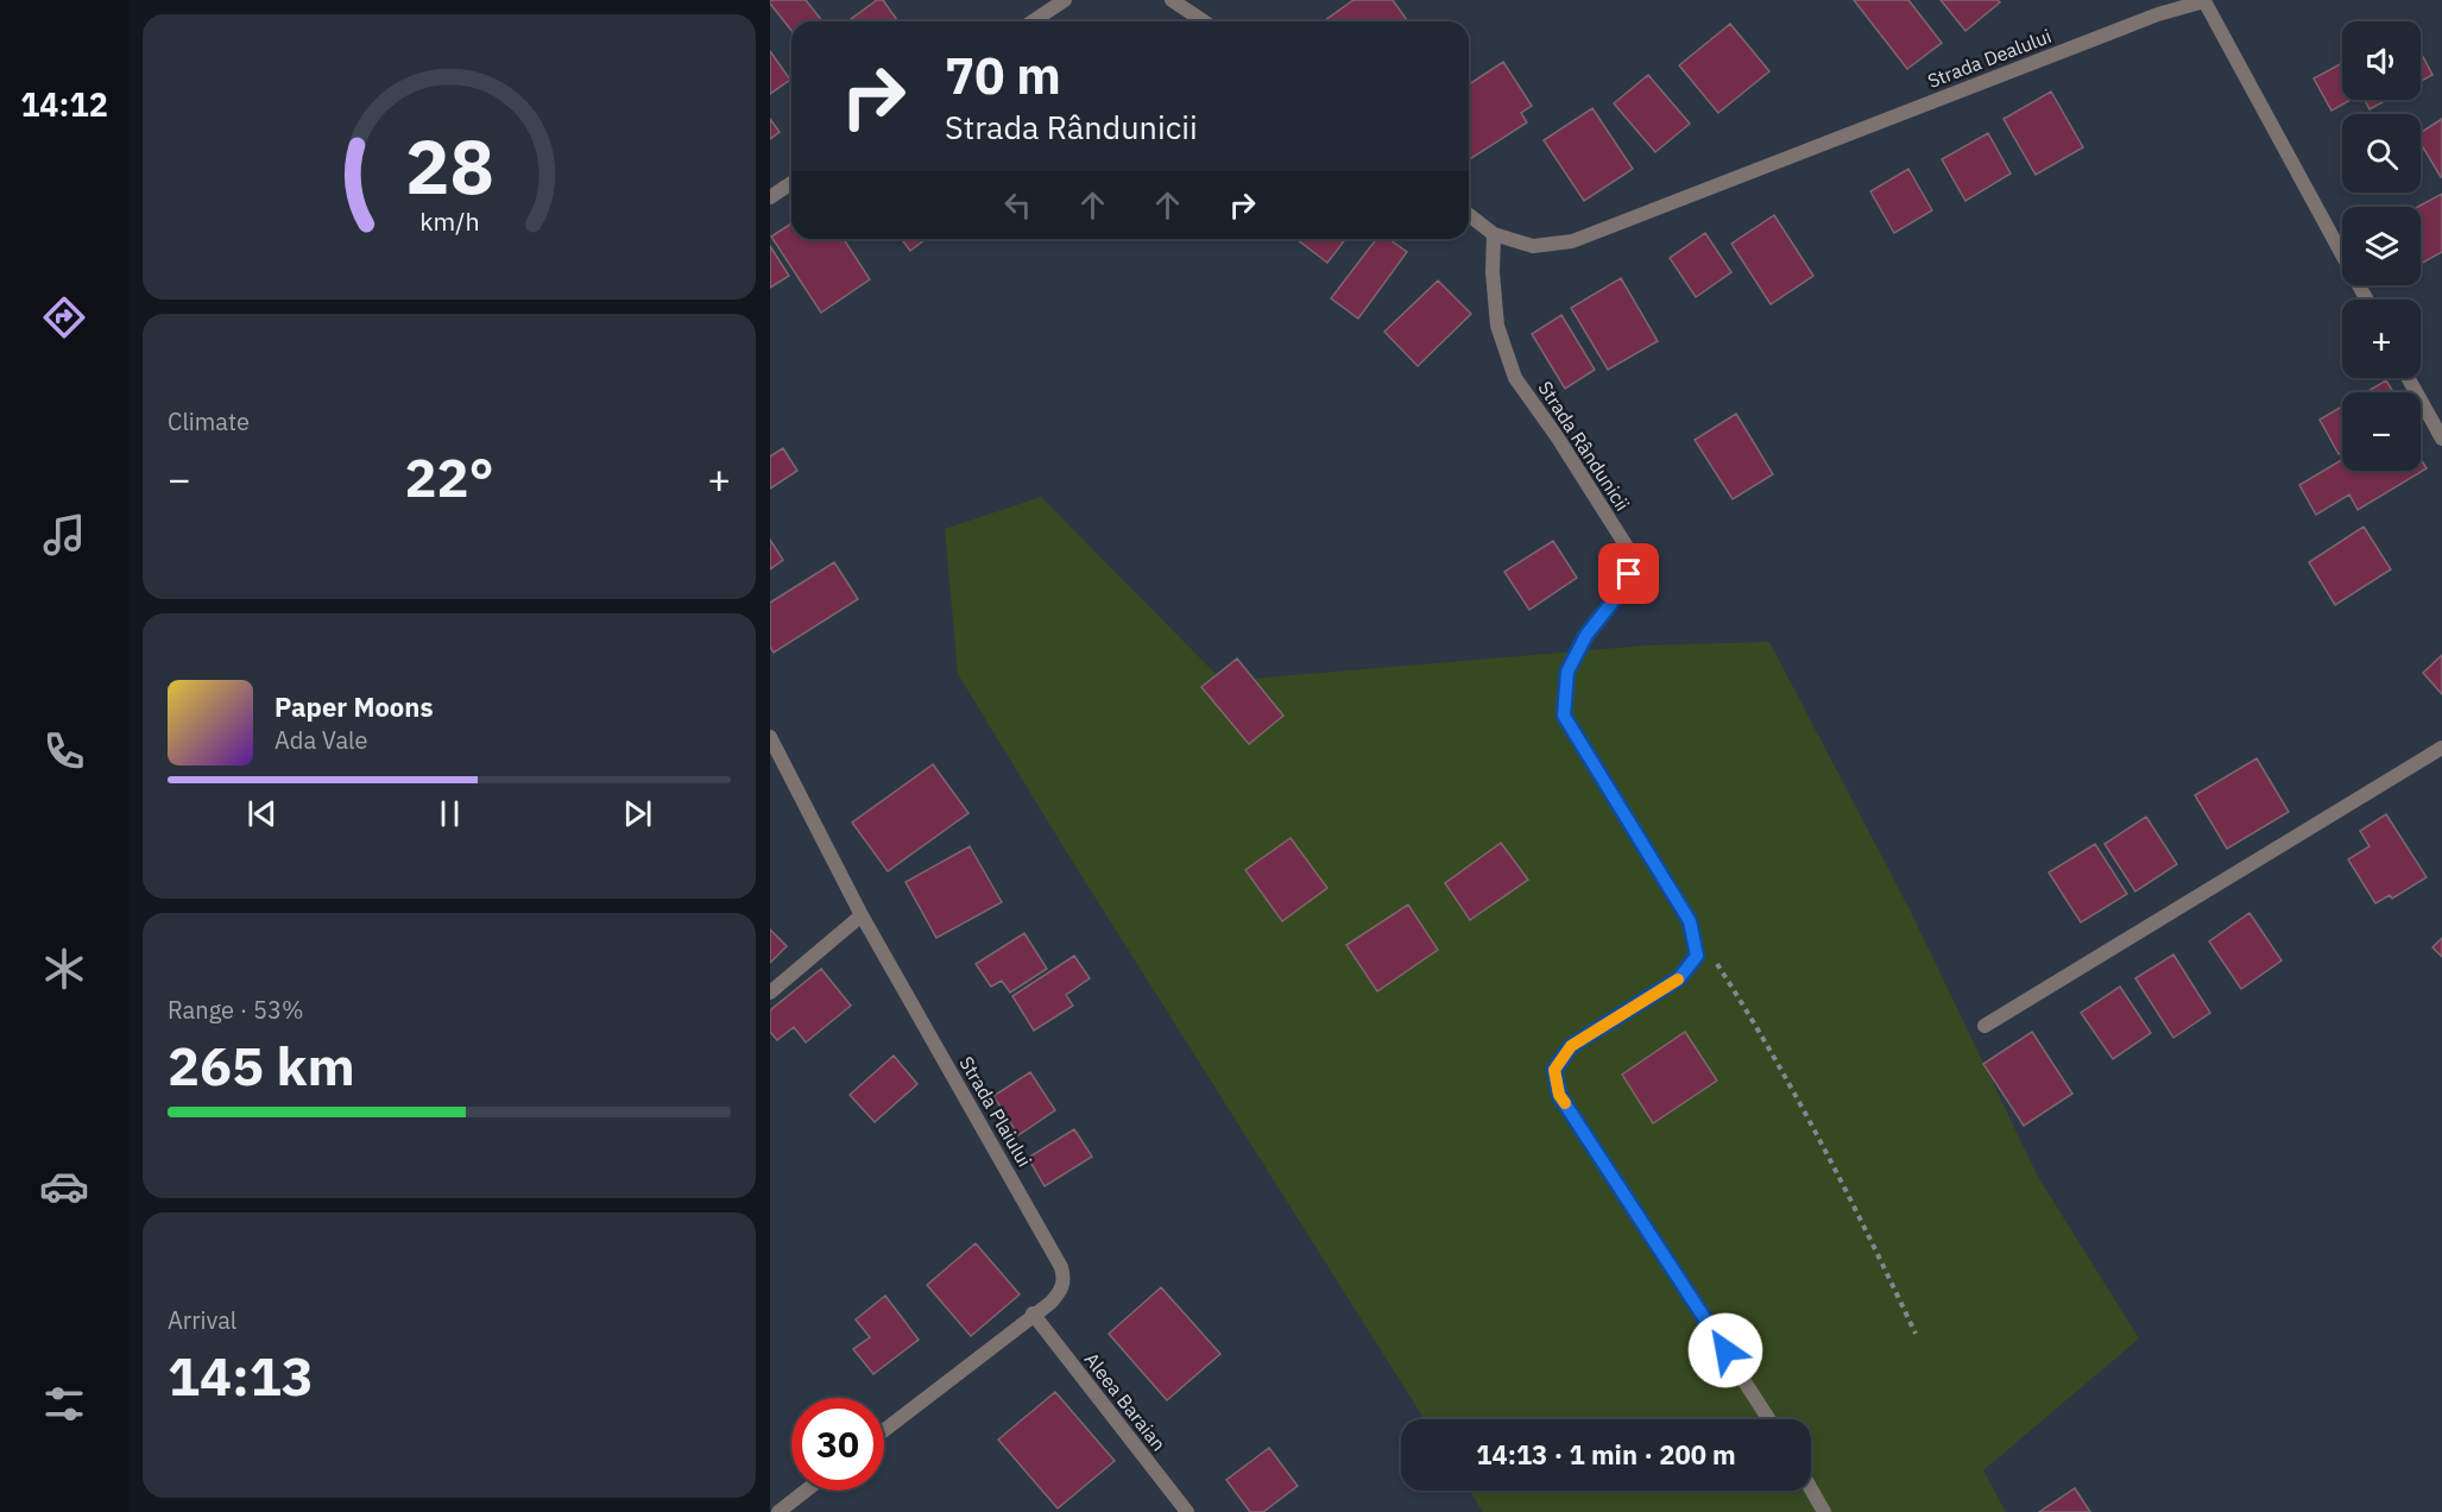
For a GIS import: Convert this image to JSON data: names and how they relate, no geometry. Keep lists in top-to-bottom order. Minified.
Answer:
{"streets":{"street":["Strada Dealului","Strada Rândunicii","Strada Plaiului","Aleea Baraian"]},"crossings":[["Strada Dealului","Strada Rândunicii"],["Strada Plaiului","Aleea Baraian"]],"page":{"tabs":"14:12","map_buttons":["+","−"],"turn":["70 m","Strada Rândunicii"],"tile":["Climate",["Range · 53%","265 km"],["Arrival","14:13"]],"heat":["−","22°","+"],"song":["Paper Moons","Ada Vale"],"limit":"30","trip":"14:13 · 1 min · 200 m","gauge":["28","km/h"]}}
